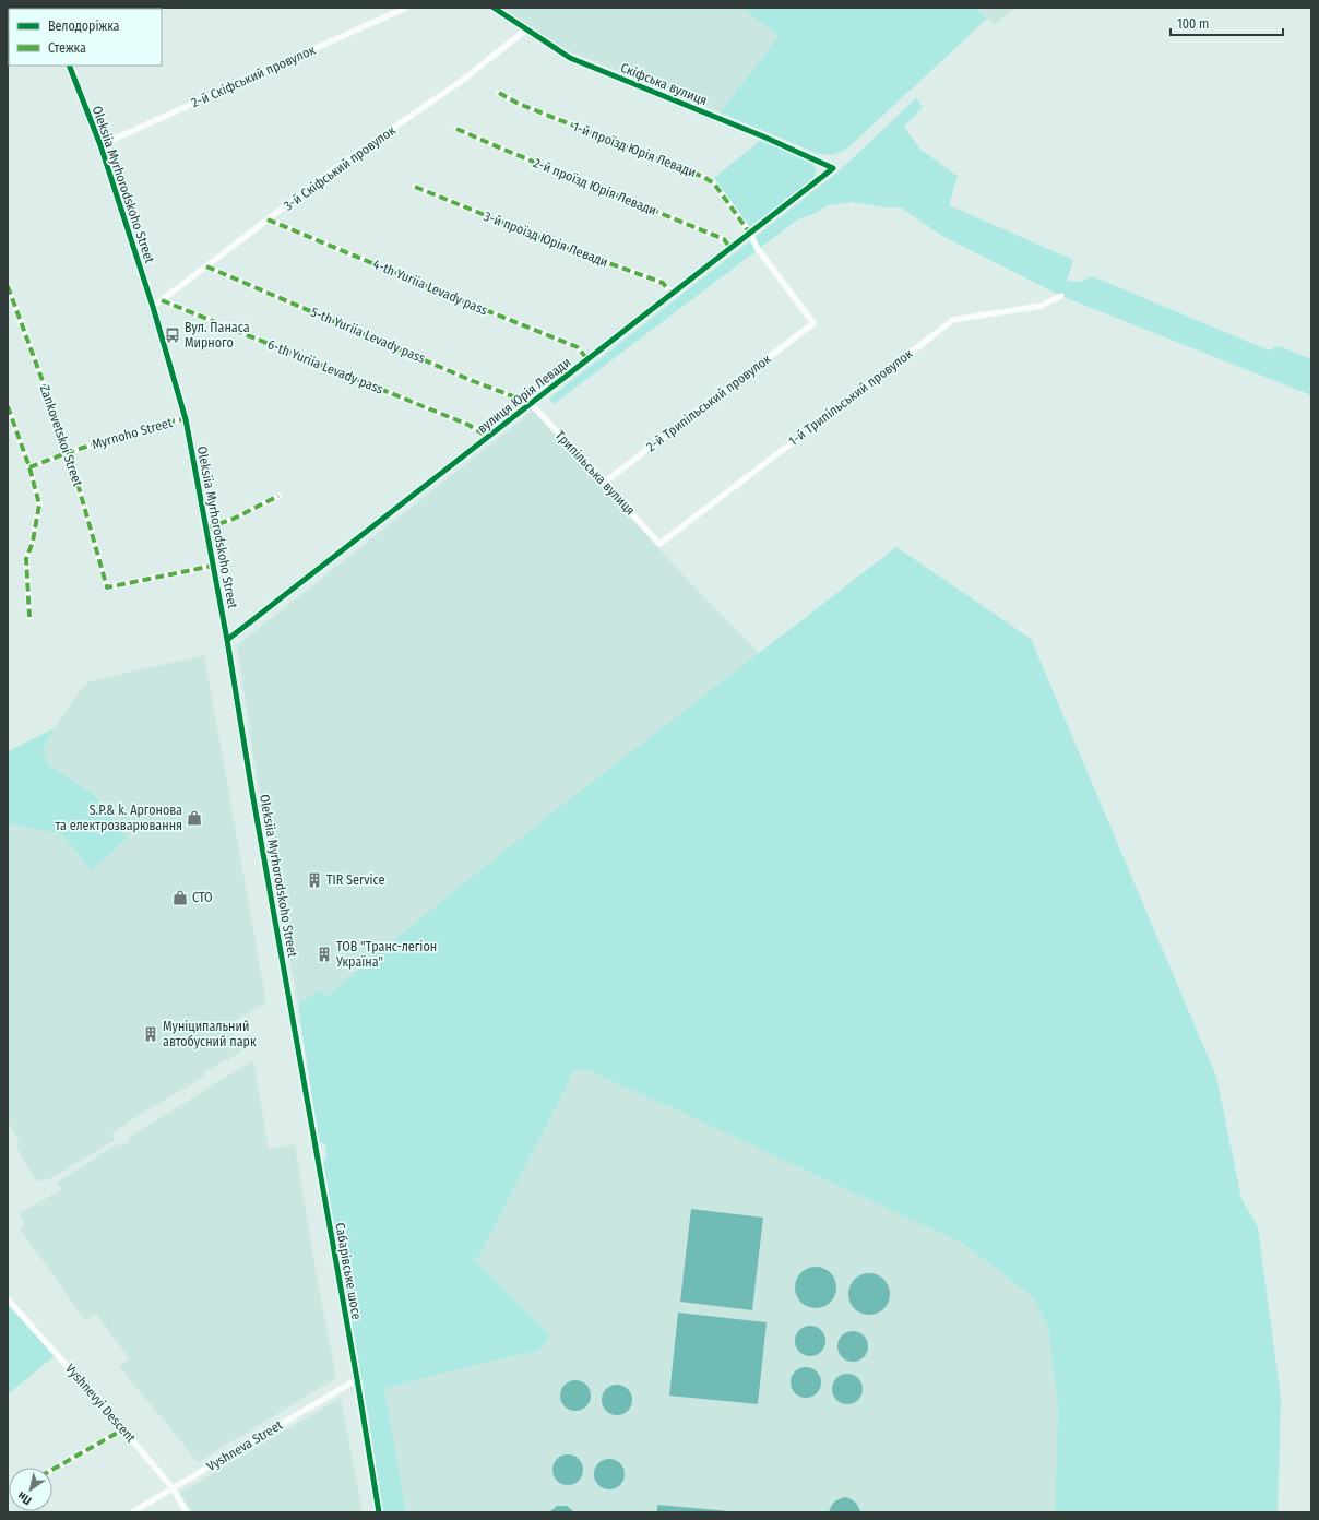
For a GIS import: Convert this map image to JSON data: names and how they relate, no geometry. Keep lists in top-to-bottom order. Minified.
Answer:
{"streets":{"street":["2-й Скіфський провулок","Скіфська вулиця","1-й проїзд Юрія Левади","3-й Скіфський провулок","Oleksiia Myrhorodskoho Street","2-й проїзд Юрія Левади","3-й проїзд Юрія Левади","4-th Yuriia Levady pass","5-th Yuriia Levady pass","6-th Yuriia Levady pass","вулиця Юрія Левади","1-й Трипільський провулок","2-й Трипільський провулок","Myrnoho Street","Zankovetskoi Street","Трипільська вулиця","Сабарівське шосе","Vyshnevyi Descent","Vyshneva Street"]},"crossings":[["2-й Скіфський провулок","Oleksiia Myrhorodskoho Street"],["Скіфська вулиця","3-й Скіфський провулок"],["Скіфська вулиця","вулиця Юрія Левади"],["1-й проїзд Юрія Левади","вулиця Юрія Левади"],["1-й проїзд Юрія Левади","2-й Трипільський провулок"],["3-й Скіфський провулок","Oleksiia Myrhorodskoho Street"],["3-й Скіфський провулок","4-th Yuriia Levady pass"],["3-й Скіфський провулок","5-th Yuriia Levady pass"],["3-й Скіфський провулок","6-th Yuriia Levady pass"],["Oleksiia Myrhorodskoho Street","вулиця Юрія Левади"],["Oleksiia Myrhorodskoho Street","Myrnoho Street"],["Oleksiia Myrhorodskoho Street","Zankovetskoi Street"],["Oleksiia Myrhorodskoho Street","Сабарівське шосе"],["2-й проїзд Юрія Левади","вулиця Юрія Левади"],["3-й проїзд Юрія Левади","вулиця Юрія Левади"],["4-th Yuriia Levady pass","вулиця Юрія Левади"],["5-th Yuriia Levady pass","вулиця Юрія Левади"],["5-th Yuriia Levady pass","Трипільська вулиця"],["6-th Yuriia Levady pass","вулиця Юрія Левади"],["вулиця Юрія Левади","Трипільська вулиця"],["1-й Трипільський провулок","Трипільська вулиця"],["2-й Трипільський провулок","Трипільська вулиця"],["Myrnoho Street","Zankovetskoi Street"],["Сабарівське шосе","Vyshneva Street"],["Vyshnevyi Descent","Vyshneva Street"]],"places":{"bus stop":["Вул. Панаса Мирного"],"shop":["S.P.& k. Аргонова та електрозварювання","СТО"],"building":["TIR Service","ТОВ \"Транс-легіон Україна\"","Муніципальний автобусний парк"]},"legend":["Велодоріжка","Стежка"],"scale_bar":"100 m","north":"bottom left"}
